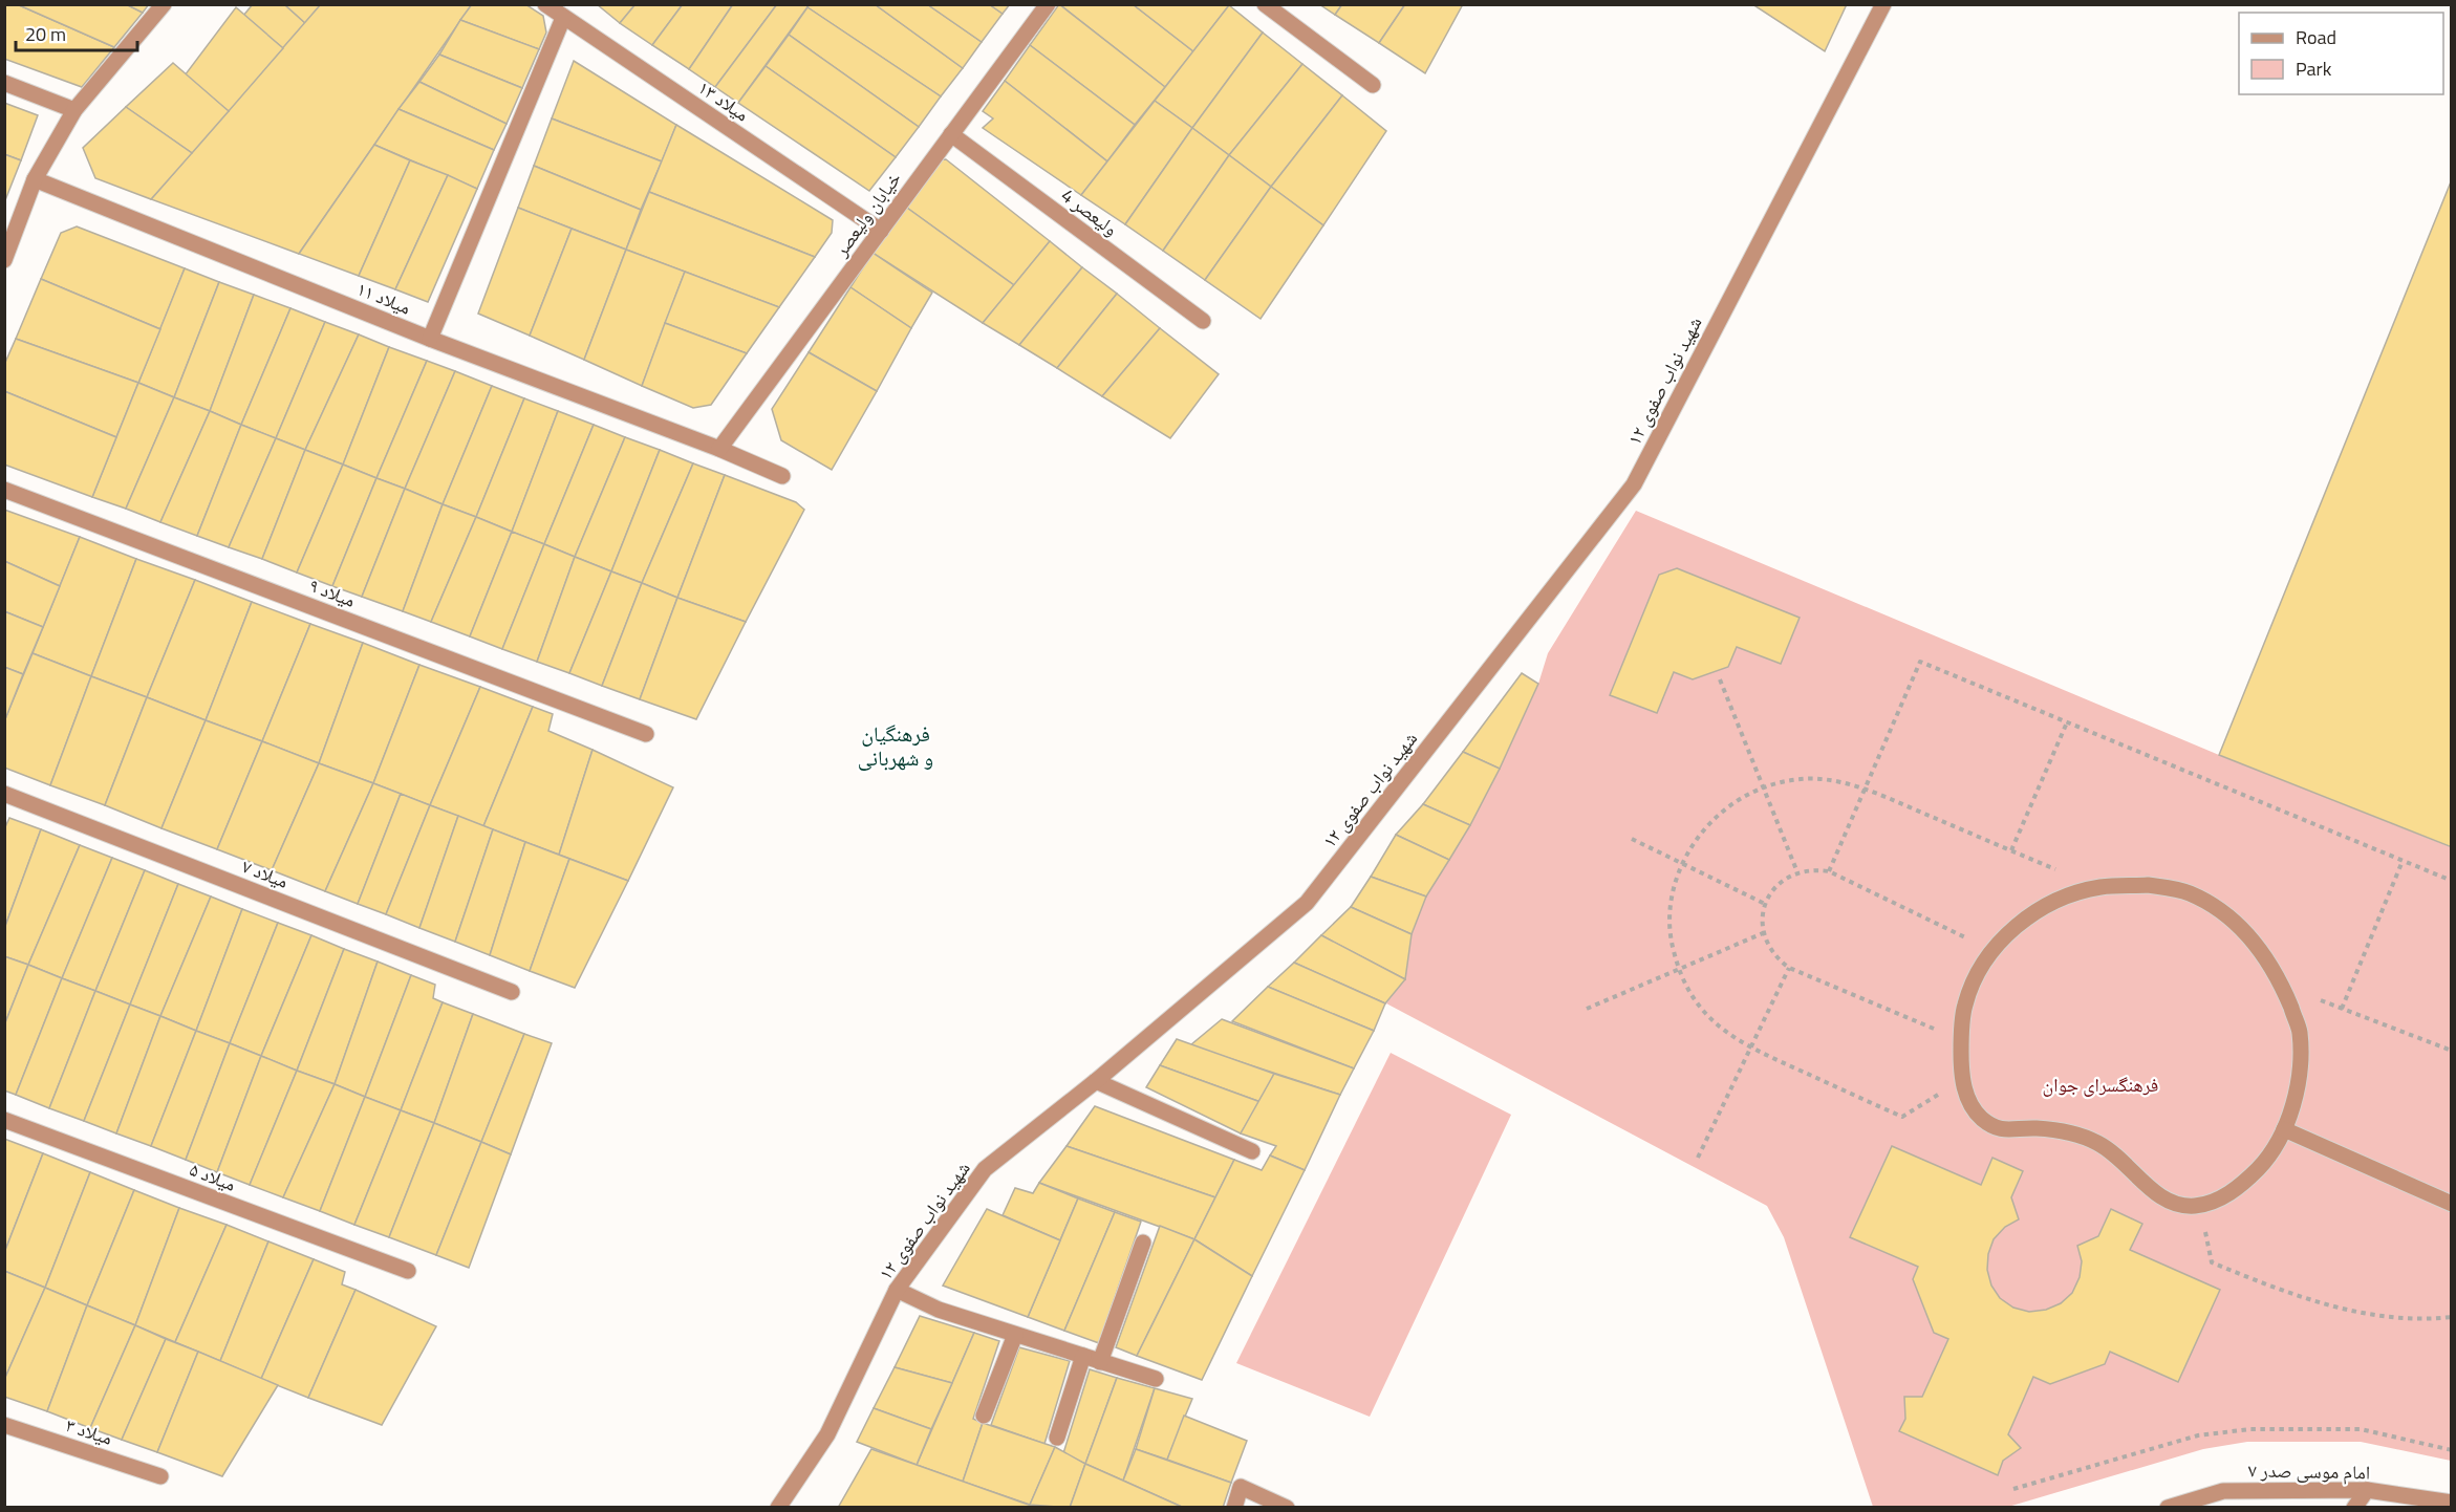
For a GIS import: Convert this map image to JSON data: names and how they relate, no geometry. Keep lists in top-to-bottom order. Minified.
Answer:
{"streets":{"street":["میلاد ۱۳","ولیعصر 4","خیابان ولیعصر","میلاد ۱۱","شهید نواب صفوی ۱۲","میلاد ۹","میلاد ۷","میلاد ۵","میلاد ۳","امام موسی صدر ۷"]},"crossings":[["میلاد ۱۳","خیابان ولیعصر"],["ولیعصر 4","خیابان ولیعصر"],["خیابان ولیعصر","میلاد ۱۱"]],"districts":["فرهنگیان و شهربانی"],"parks":["فرهنگسرای جوان"],"legend":["Road","Park"],"scale_bar":"20 m"}
